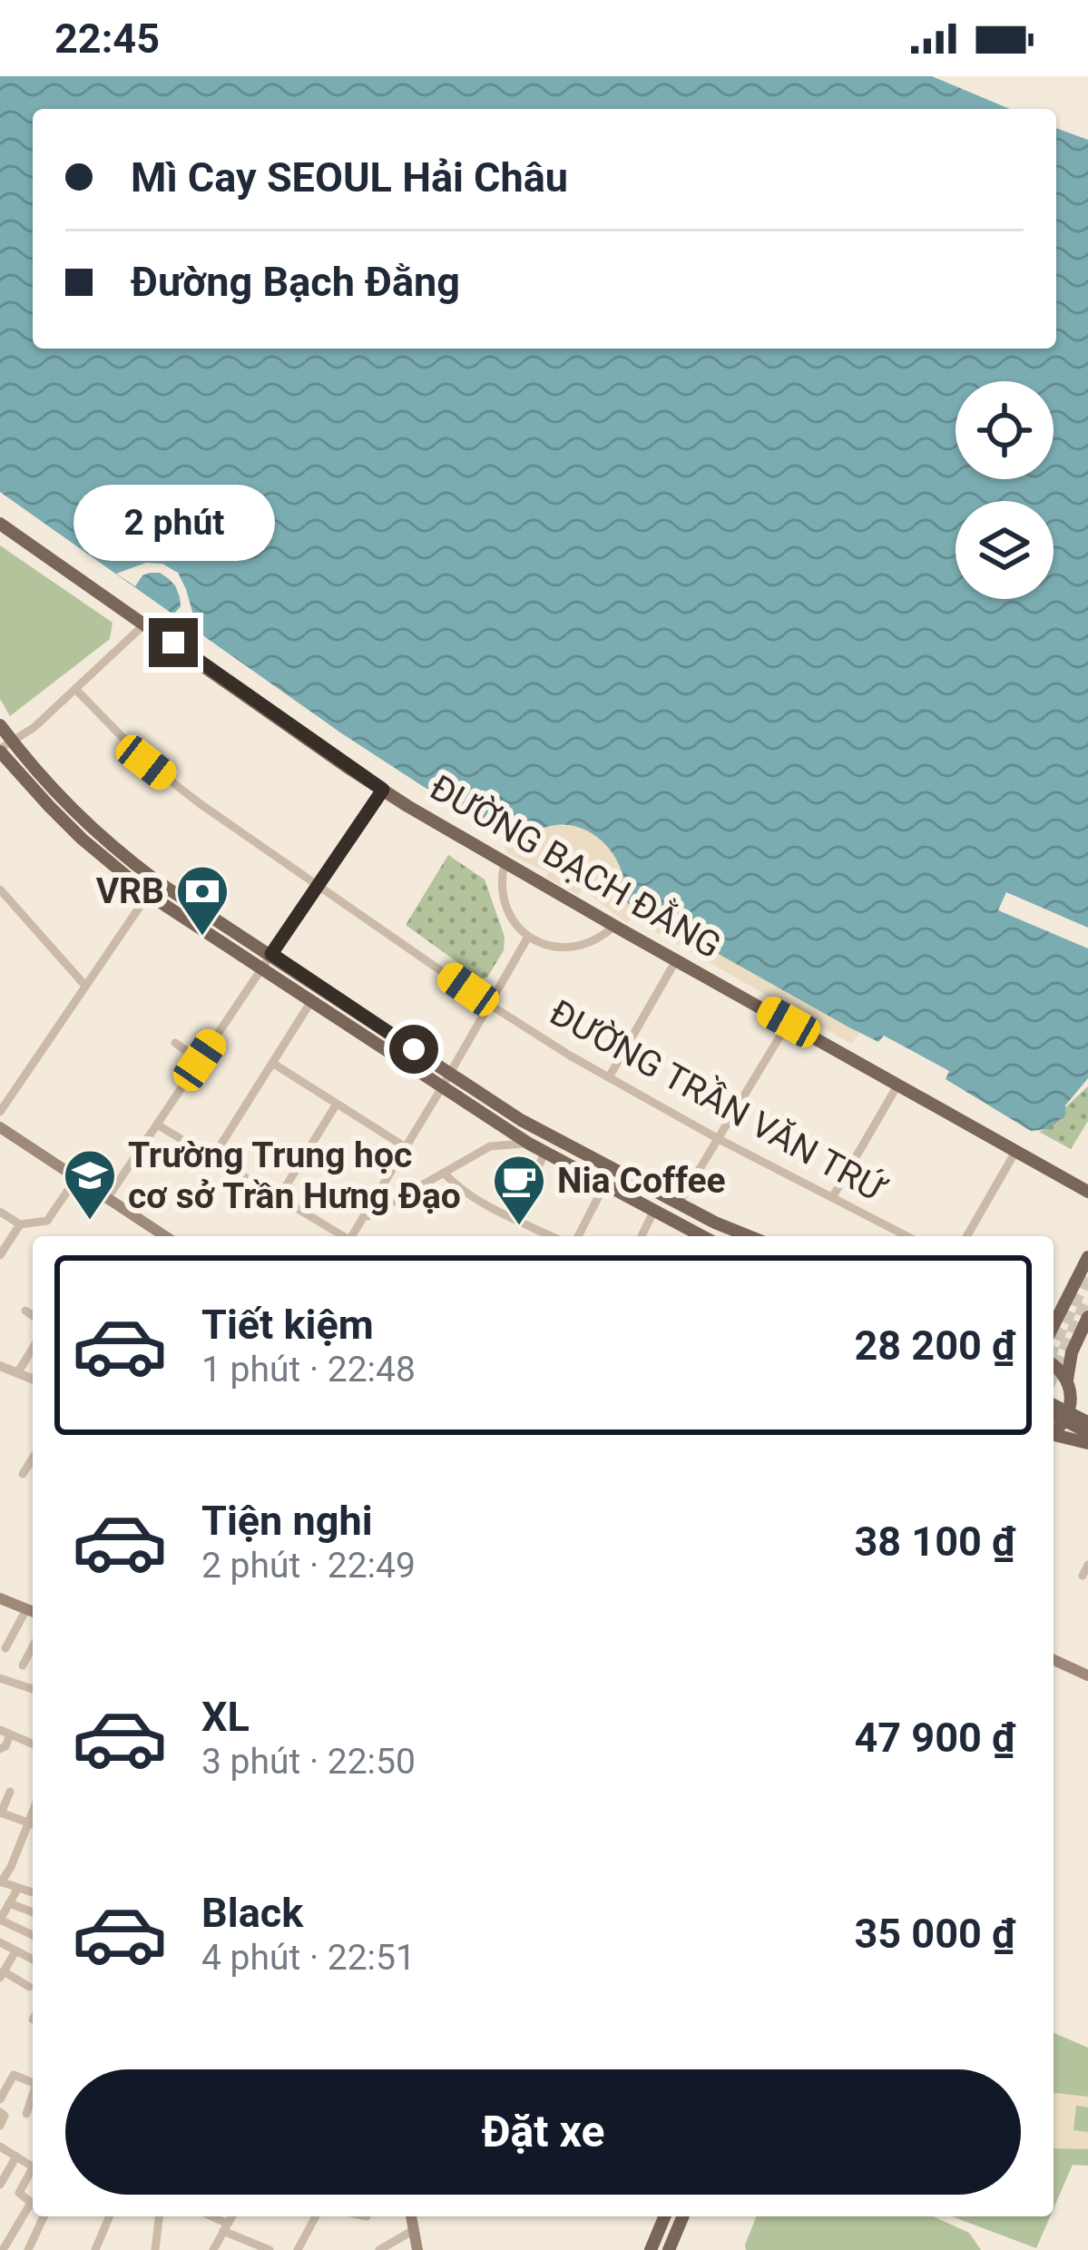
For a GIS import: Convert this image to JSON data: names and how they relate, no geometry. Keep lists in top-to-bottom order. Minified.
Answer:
{"streets":{"main road":["ĐƯỜNG BẠCH ĐẰNG"],"street":["ĐƯỜNG TRẦN VĂN TRỨ"]},"places":{"bank":["VRB"],"school or university":["Trường Trung học cơ sở Trần Hưng Đạo"],"cafe":["Nia Coffee"]},"page":{"status":"22:45","banner":["Mì Cay SEOUL Hải Châu","Đường Bạch Đằng"],"bubble":"2 phút","list":[{"name":"Tiết kiệm","note":"1 phút · 22:48","value":"28 200 ₫"},{"name":"Tiện nghi","note":"2 phút · 22:49","value":"38 100 ₫"},{"name":"XL","note":"3 phút · 22:50","value":"47 900 ₫"},{"name":"Black","note":"4 phút · 22:51","value":"35 000 ₫"}],"buttons":"Đặt xe"}}
